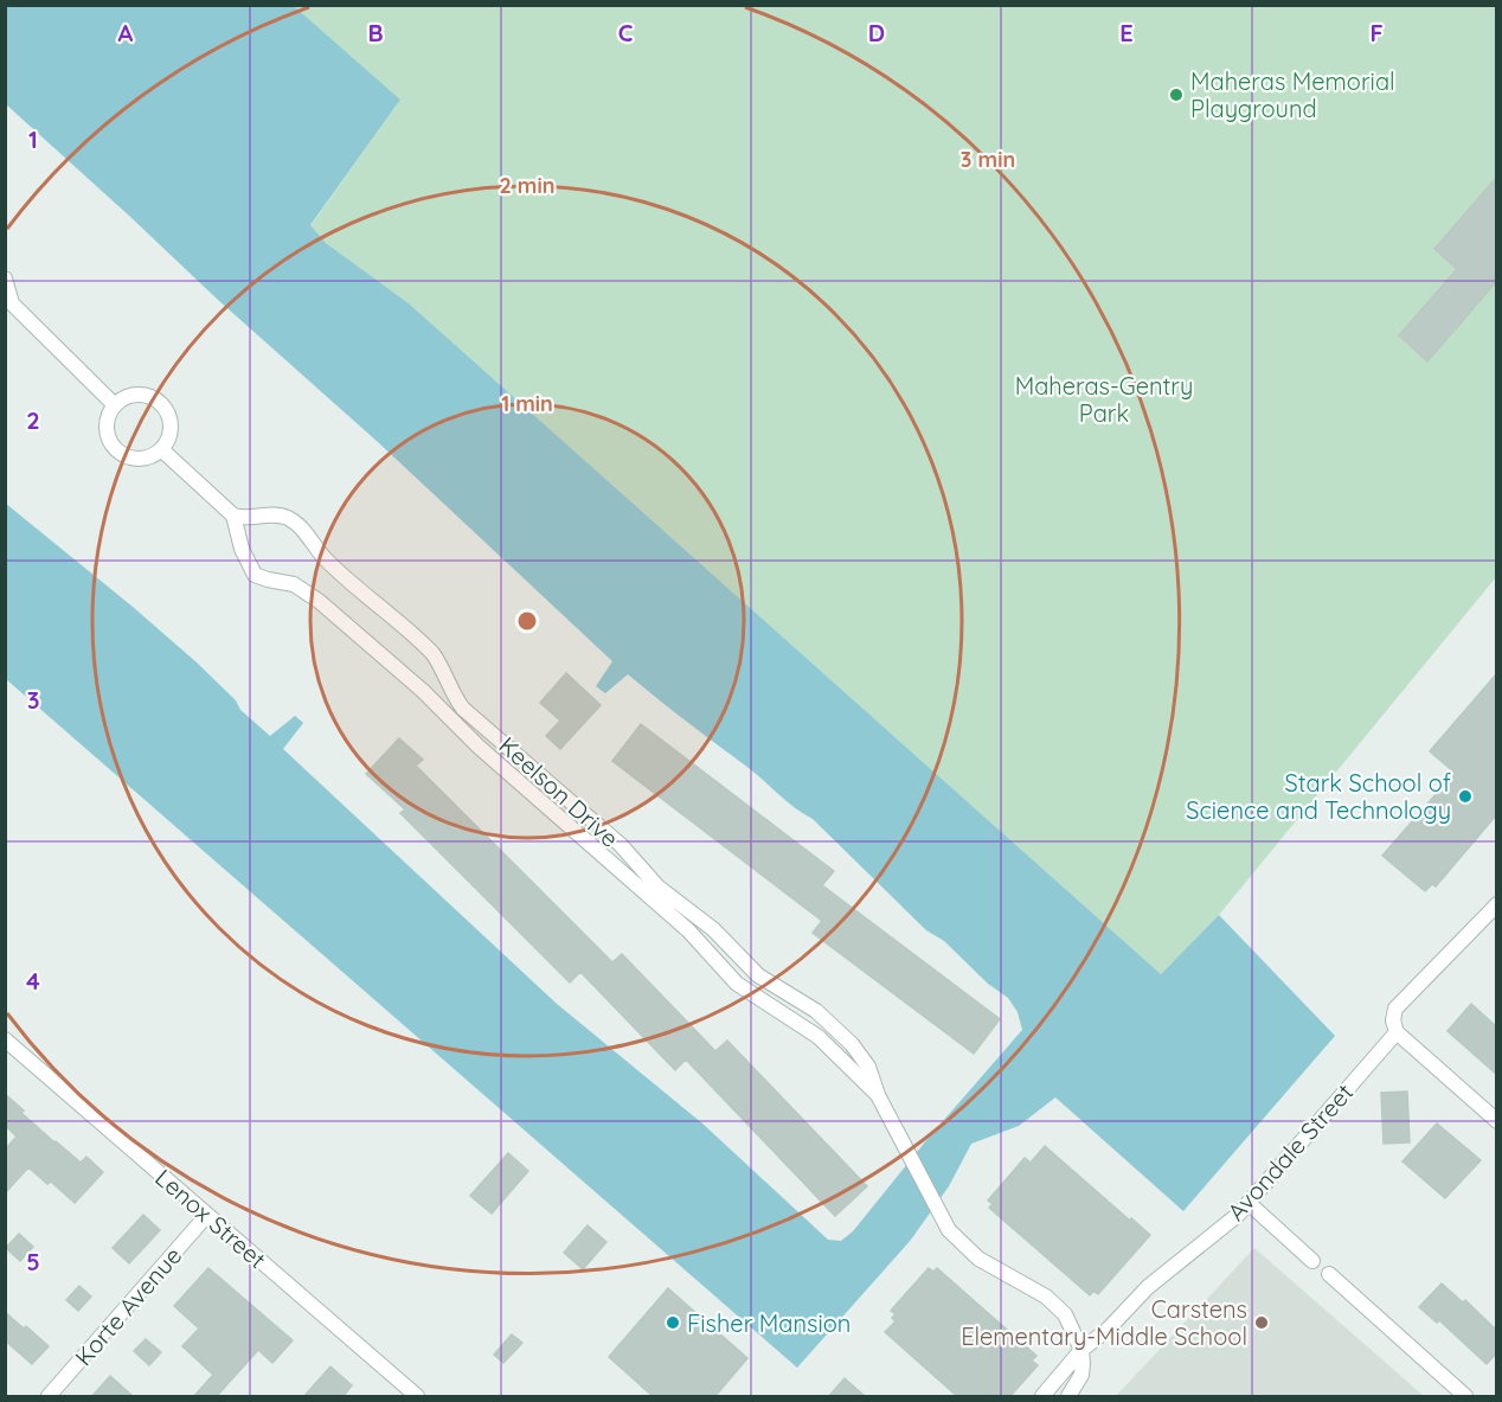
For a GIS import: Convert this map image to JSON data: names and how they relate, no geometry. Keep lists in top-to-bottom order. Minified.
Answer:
{"streets":{"street":["Keelson Drive","Avondale Street","Lenox Street","Korte Avenue"]},"crossings":[["Keelson Drive","Avondale Street"],["Lenox Street","Korte Avenue"]],"parks":["Maheras-Gentry Park"],"places":["Maheras Memorial Playground","Stark School of Science and Technology","Fisher Mansion","Carstens Elementary-Middle School"],"grid":{"columns":["A","B","C","D","E","F"],"rows":["1","2","3","4","5"]},"rings":["3 min","2 min","1 min"]}
